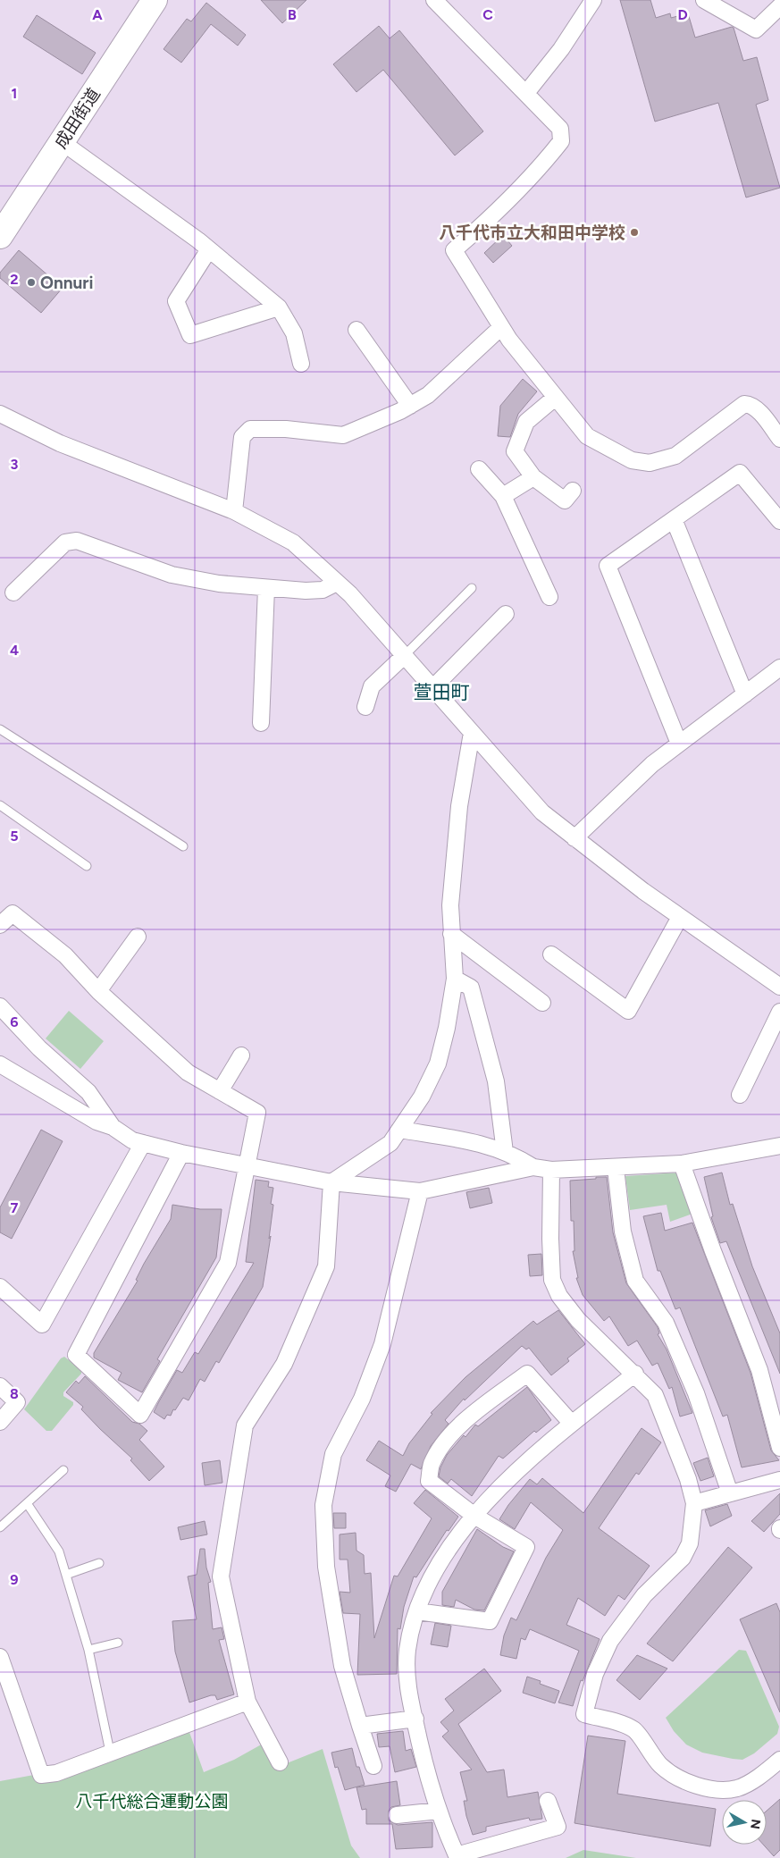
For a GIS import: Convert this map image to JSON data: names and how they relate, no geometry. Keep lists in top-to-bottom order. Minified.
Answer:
{"streets":{"highway":["成田街道"]},"districts":["萱田町"],"parks":["八千代総合運動公園"],"places":["八千代市立大和田中学校","Onnuri"],"north":"right","grid":{"columns":["A","B","C","D"],"rows":["1","2","3","4","5","6","7","8","9"]}}
